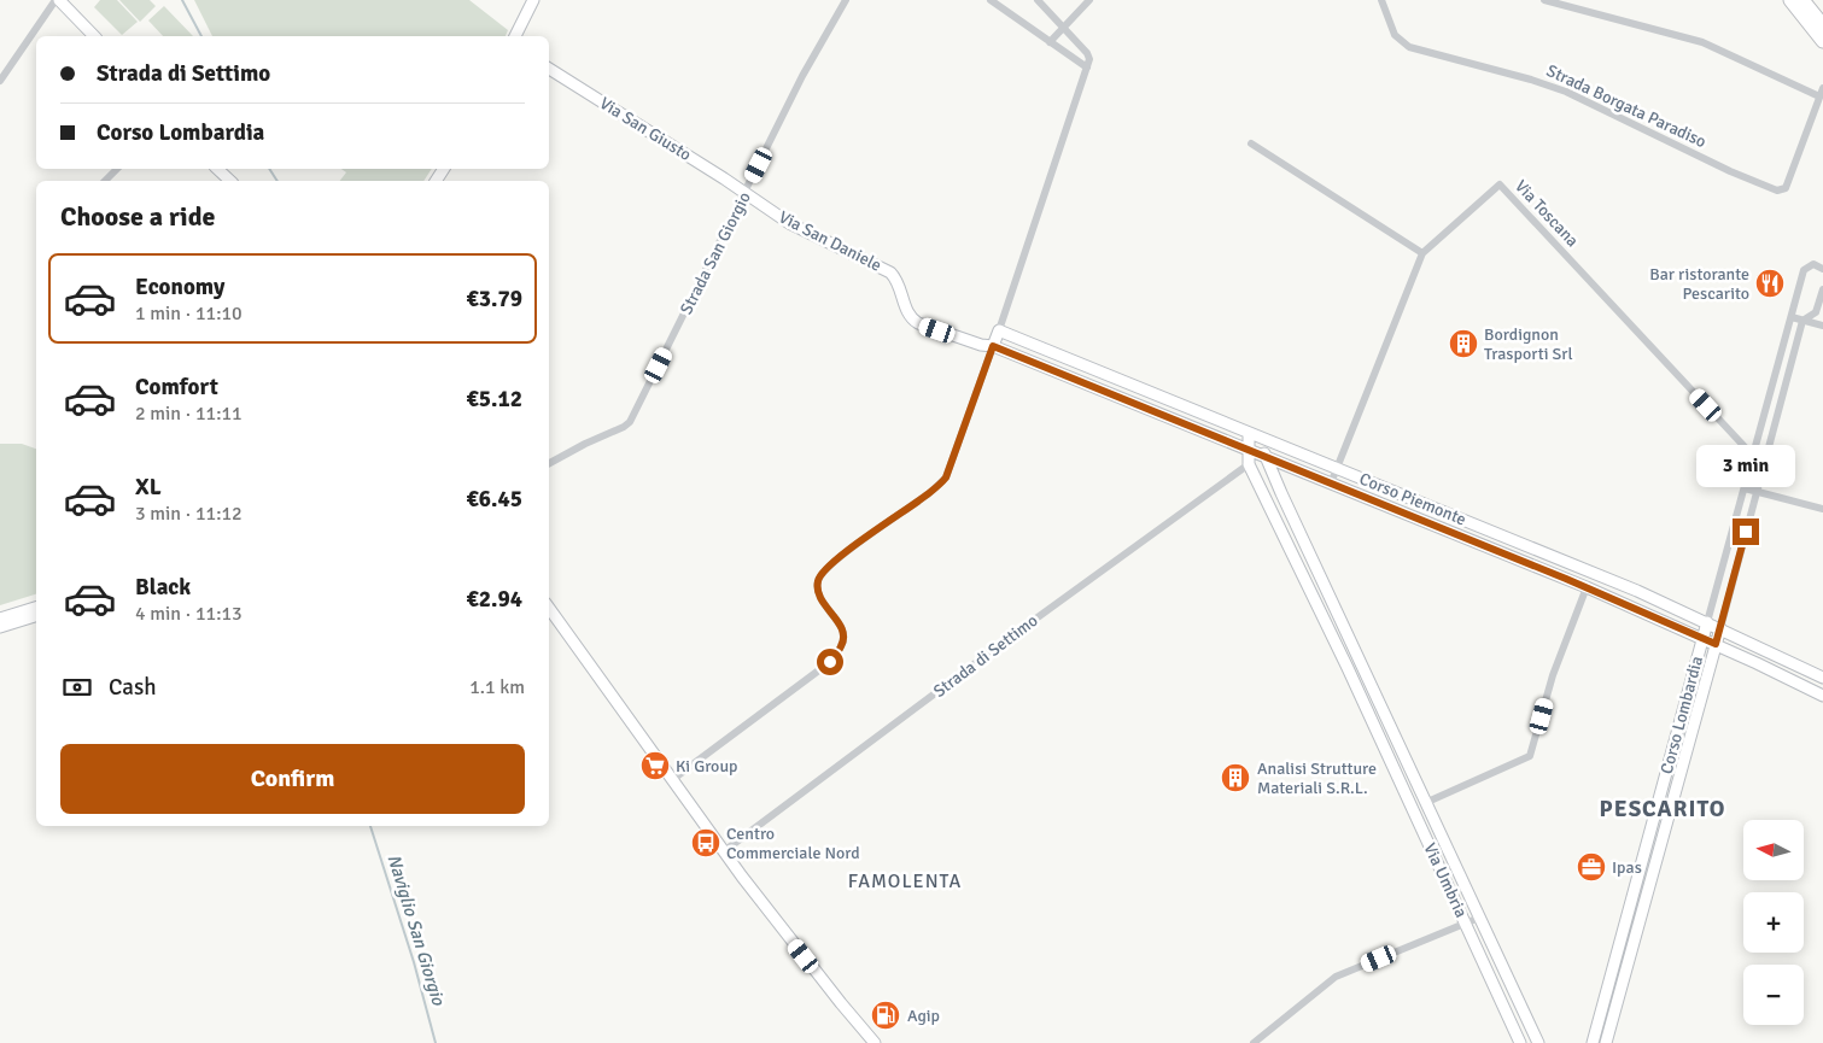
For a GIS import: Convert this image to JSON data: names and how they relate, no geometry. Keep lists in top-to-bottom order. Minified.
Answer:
{"streets":{"street":["Strada Borgata Paradiso","Via San Giusto","Via Toscana","Via San Daniele","Strada San Giorgio","Corso Piemonte","Strada di Settimo","Corso Lombardia","Via Umbria"]},"crossings":[["Via San Giusto","Via San Daniele"],["Via San Giusto","Strada San Giorgio"],["Via Toscana","Corso Piemonte"],["Via Toscana","Corso Lombardia"],["Via San Daniele","Strada San Giorgio"],["Via San Daniele","Corso Piemonte"],["Corso Piemonte","Corso Lombardia"],["Corso Piemonte","Via Umbria"],["Strada di Settimo","Via Umbria"]],"districts":["PESCARITO","FAMOLENTA"],"water":["Naviglio San Giorgio"],"places":{"restaurant":["Bar ristorante Pescarito"],"building":["Bordignon Trasporti Srl","Analisi Strutture Materiali S.R.L."],"supermarket":["Ki Group"],"bus stop":["Centro Commerciale Nord"],"office":["Ipas"],"fuel station":["Agip"]},"north":"left","page":{"banner":["Strada di Settimo","Corso Lombardia"],"heading":"Choose a ride","list":[{"name":"Economy","note":"1 min · 11:10","value":"€3.79"},{"name":"Comfort","note":"2 min · 11:11","value":"€5.12"},{"name":"XL","note":"3 min · 11:12","value":"€6.45"},{"name":"Black","note":"4 min · 11:13","value":"€2.94"}],"bubble":"3 min","pay":["Cash","1.1 km"],"buttons":"Confirm","map_buttons":["+","−"]}}
